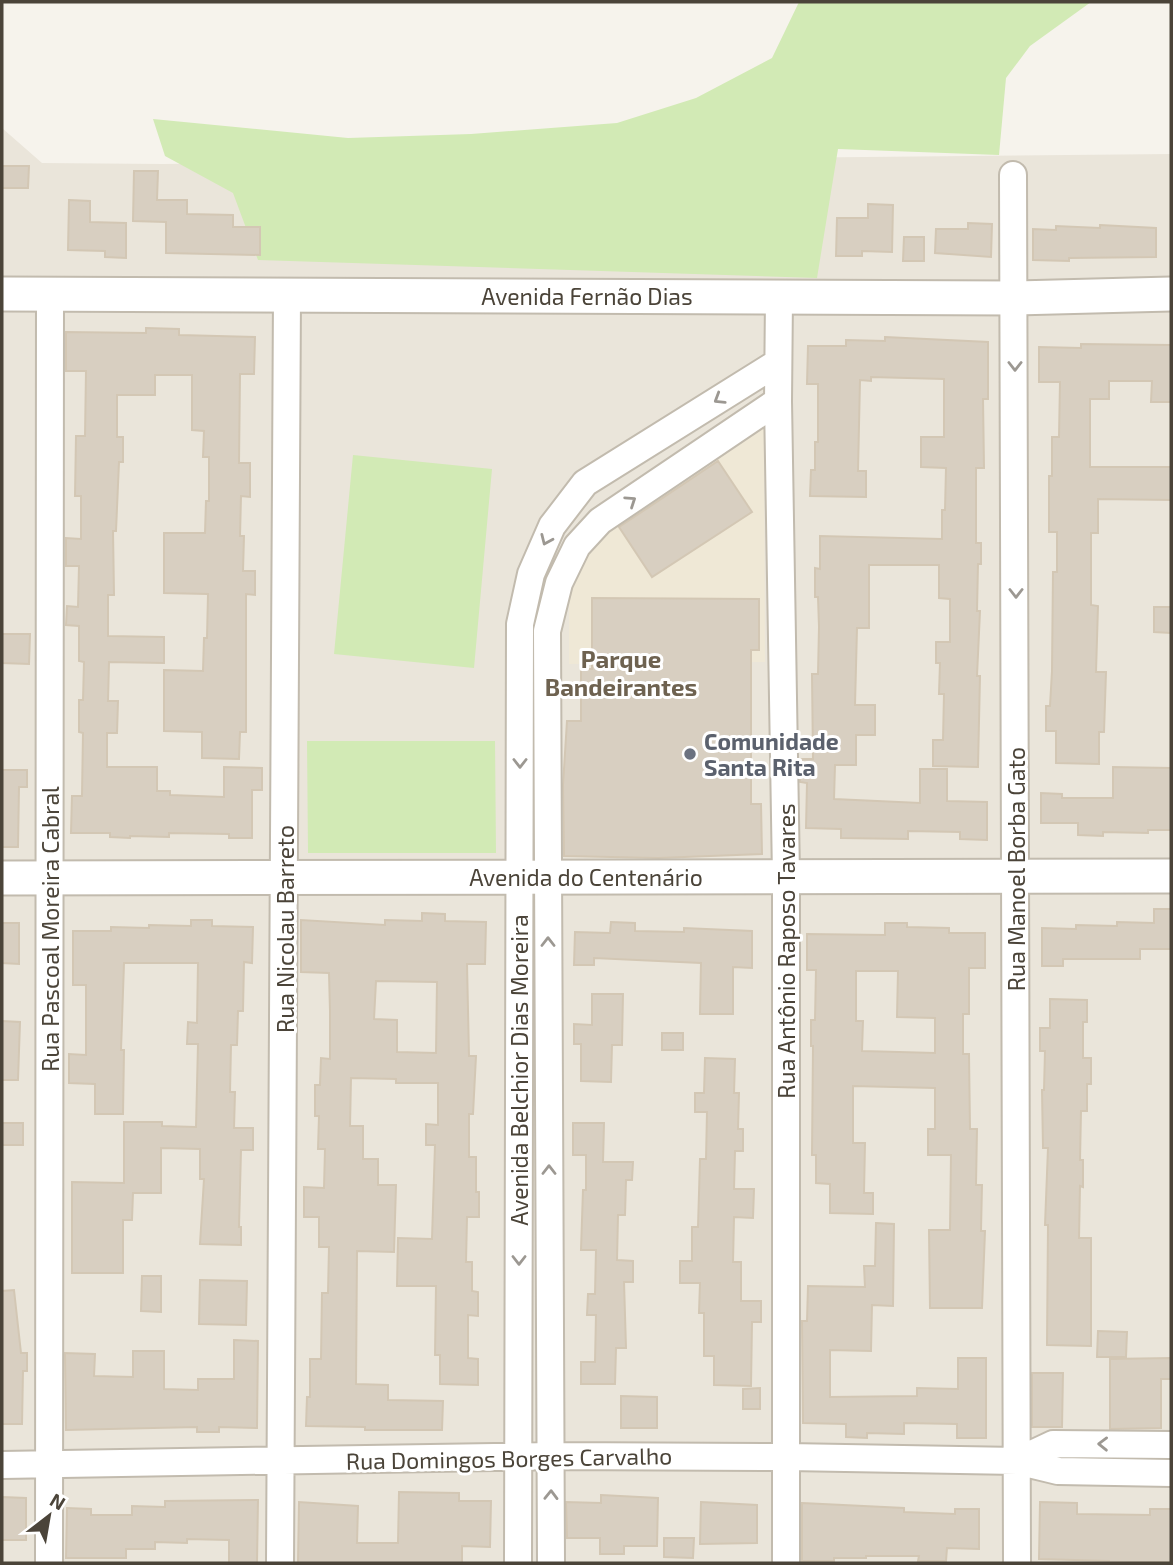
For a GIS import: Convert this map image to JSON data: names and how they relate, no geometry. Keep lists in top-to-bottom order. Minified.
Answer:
{"streets":{"street":["Avenida Fernão Dias","Rua Manoel Borba Gato","Avenida do Centenário","Rua Pascoal Moreira Cabral","Rua Nicolau Barreto","Rua Antônio Raposo Tavares","Avenida Belchior Dias Moreira","Rua Domingos Borges Carvalho"]},"crossings":[["Avenida Fernão Dias","Rua Manoel Borba Gato"],["Avenida Fernão Dias","Rua Pascoal Moreira Cabral"],["Avenida Fernão Dias","Rua Nicolau Barreto"],["Avenida Fernão Dias","Rua Antônio Raposo Tavares"],["Rua Manoel Borba Gato","Avenida do Centenário"],["Rua Manoel Borba Gato","Rua Domingos Borges Carvalho"],["Avenida do Centenário","Rua Pascoal Moreira Cabral"],["Avenida do Centenário","Rua Nicolau Barreto"],["Avenida do Centenário","Rua Antônio Raposo Tavares"],["Avenida do Centenário","Avenida Belchior Dias Moreira"],["Rua Pascoal Moreira Cabral","Rua Domingos Borges Carvalho"],["Rua Nicolau Barreto","Rua Domingos Borges Carvalho"],["Rua Antônio Raposo Tavares","Avenida Belchior Dias Moreira"],["Rua Antônio Raposo Tavares","Rua Domingos Borges Carvalho"],["Avenida Belchior Dias Moreira","Rua Domingos Borges Carvalho"]],"one_way":["Rua Manoel Borba Gato"],"districts":["Parque Bandeirantes"],"places":["Comunidade Santa Rita"],"north":"top right"}
